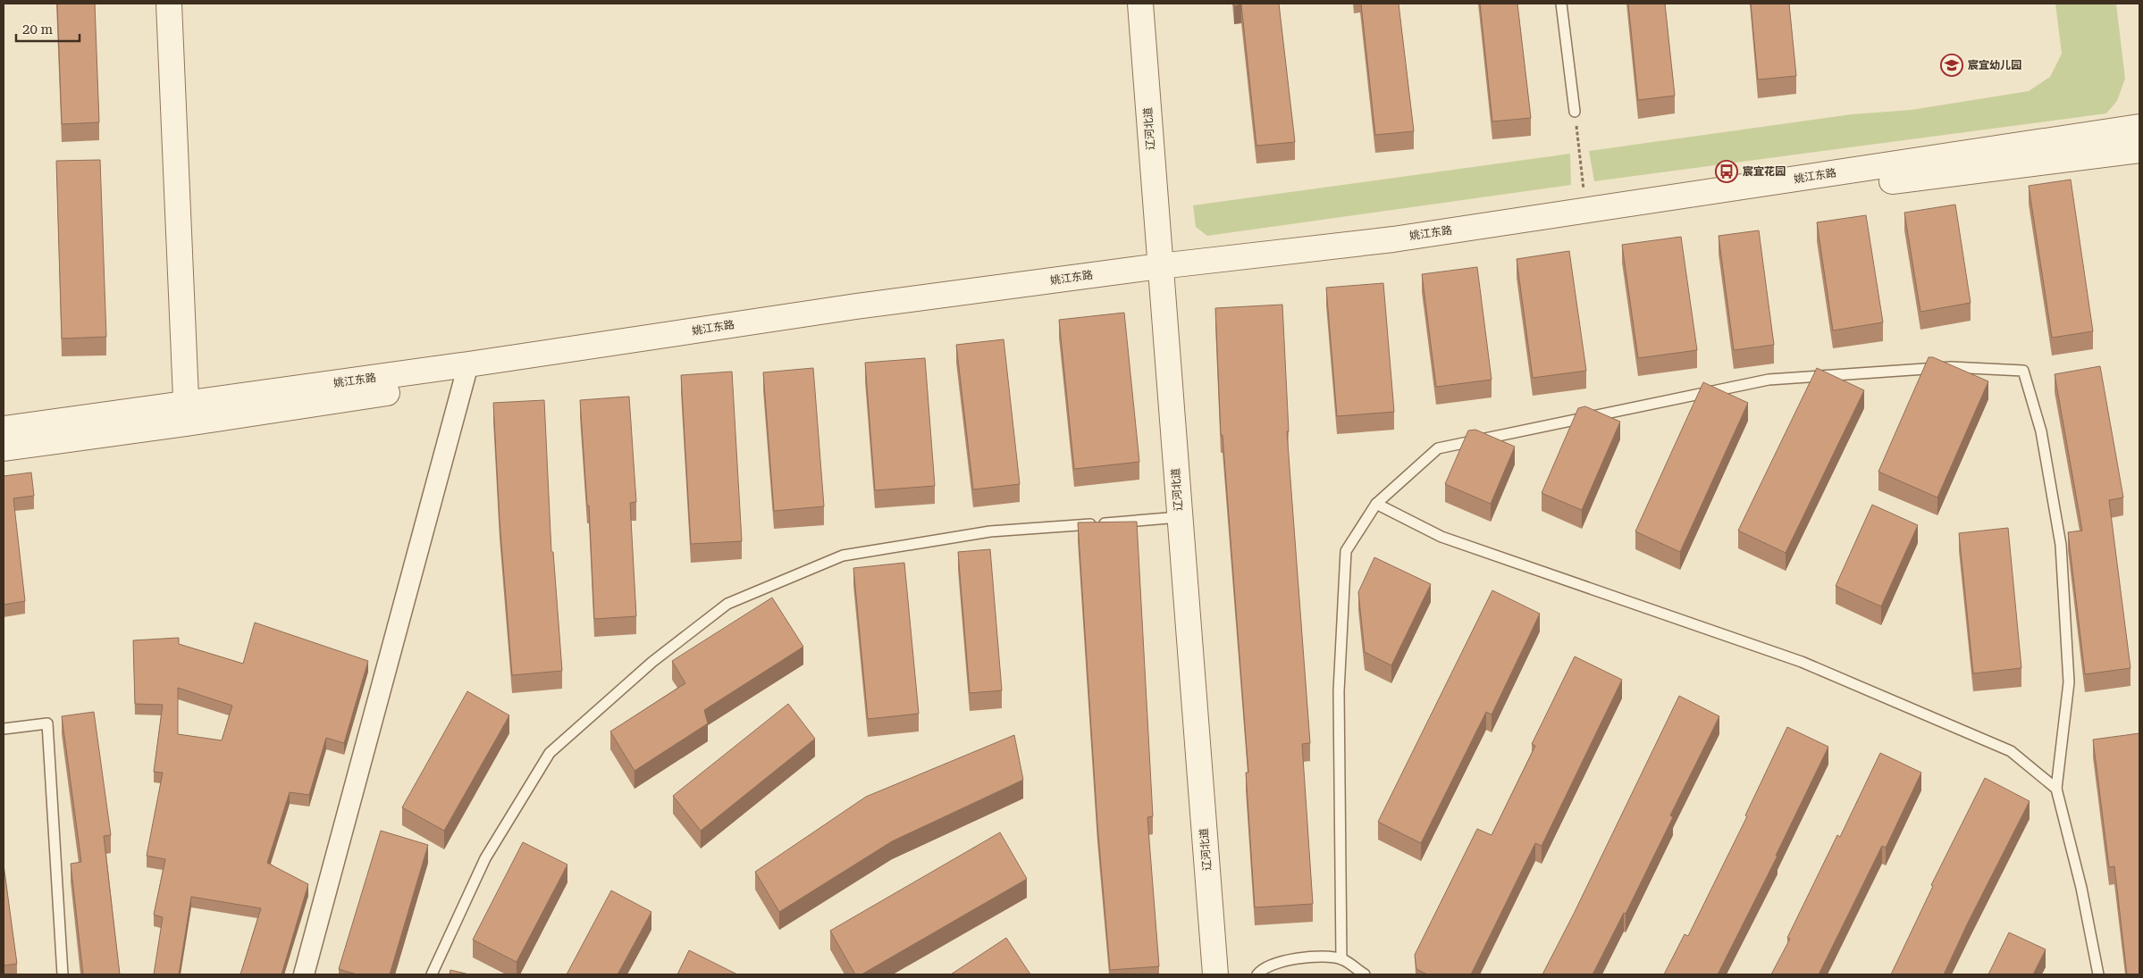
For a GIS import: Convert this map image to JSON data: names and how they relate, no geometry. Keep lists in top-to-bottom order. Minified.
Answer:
{"streets":{"street":["辽河北道","姚江东路"]},"crossings":[["辽河北道","姚江东路"]],"places":{"school or university":["宸宜幼儿园"],"bus stop":["宸宜花园"]},"scale_bar":"20 m"}
